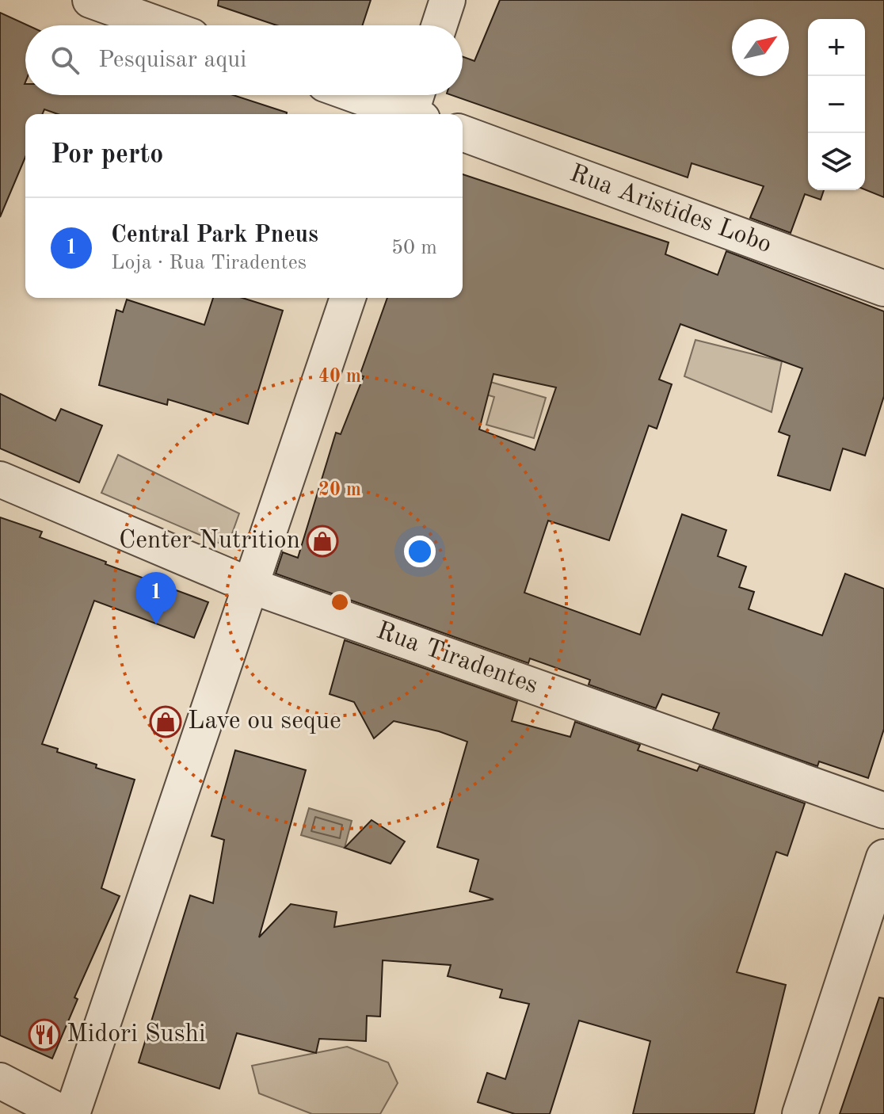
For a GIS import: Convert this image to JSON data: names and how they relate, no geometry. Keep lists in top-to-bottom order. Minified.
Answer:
{"streets":{"street":["Rua Aristides Lobo","Rua Tiradentes"]},"places":{"shop":["Center Nutrition","Lave ou seque"],"restaurant":["Midori Sushi"]},"north":"top right","page":{"map_buttons":["+","−"],"search":"Pesquisar aqui","heading":"Por perto","list":[{"mark":"1","name":"Central Park Pneus","note":"Loja · Rua Tiradentes","value":"50 m"}],"pins":"1"},"rings":["40 m","20 m"]}
